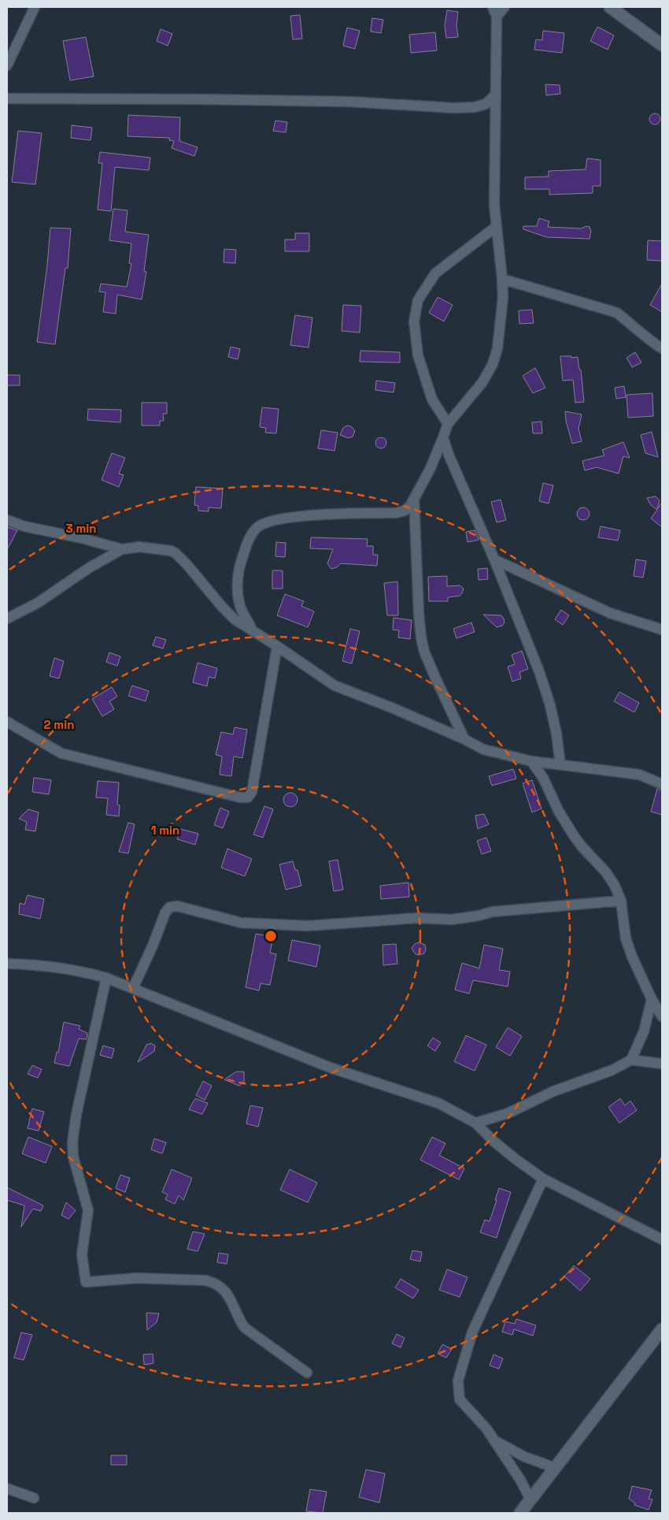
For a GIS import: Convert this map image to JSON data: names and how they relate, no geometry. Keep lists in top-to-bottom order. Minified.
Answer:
{"rings":["3 min","2 min","1 min"]}
